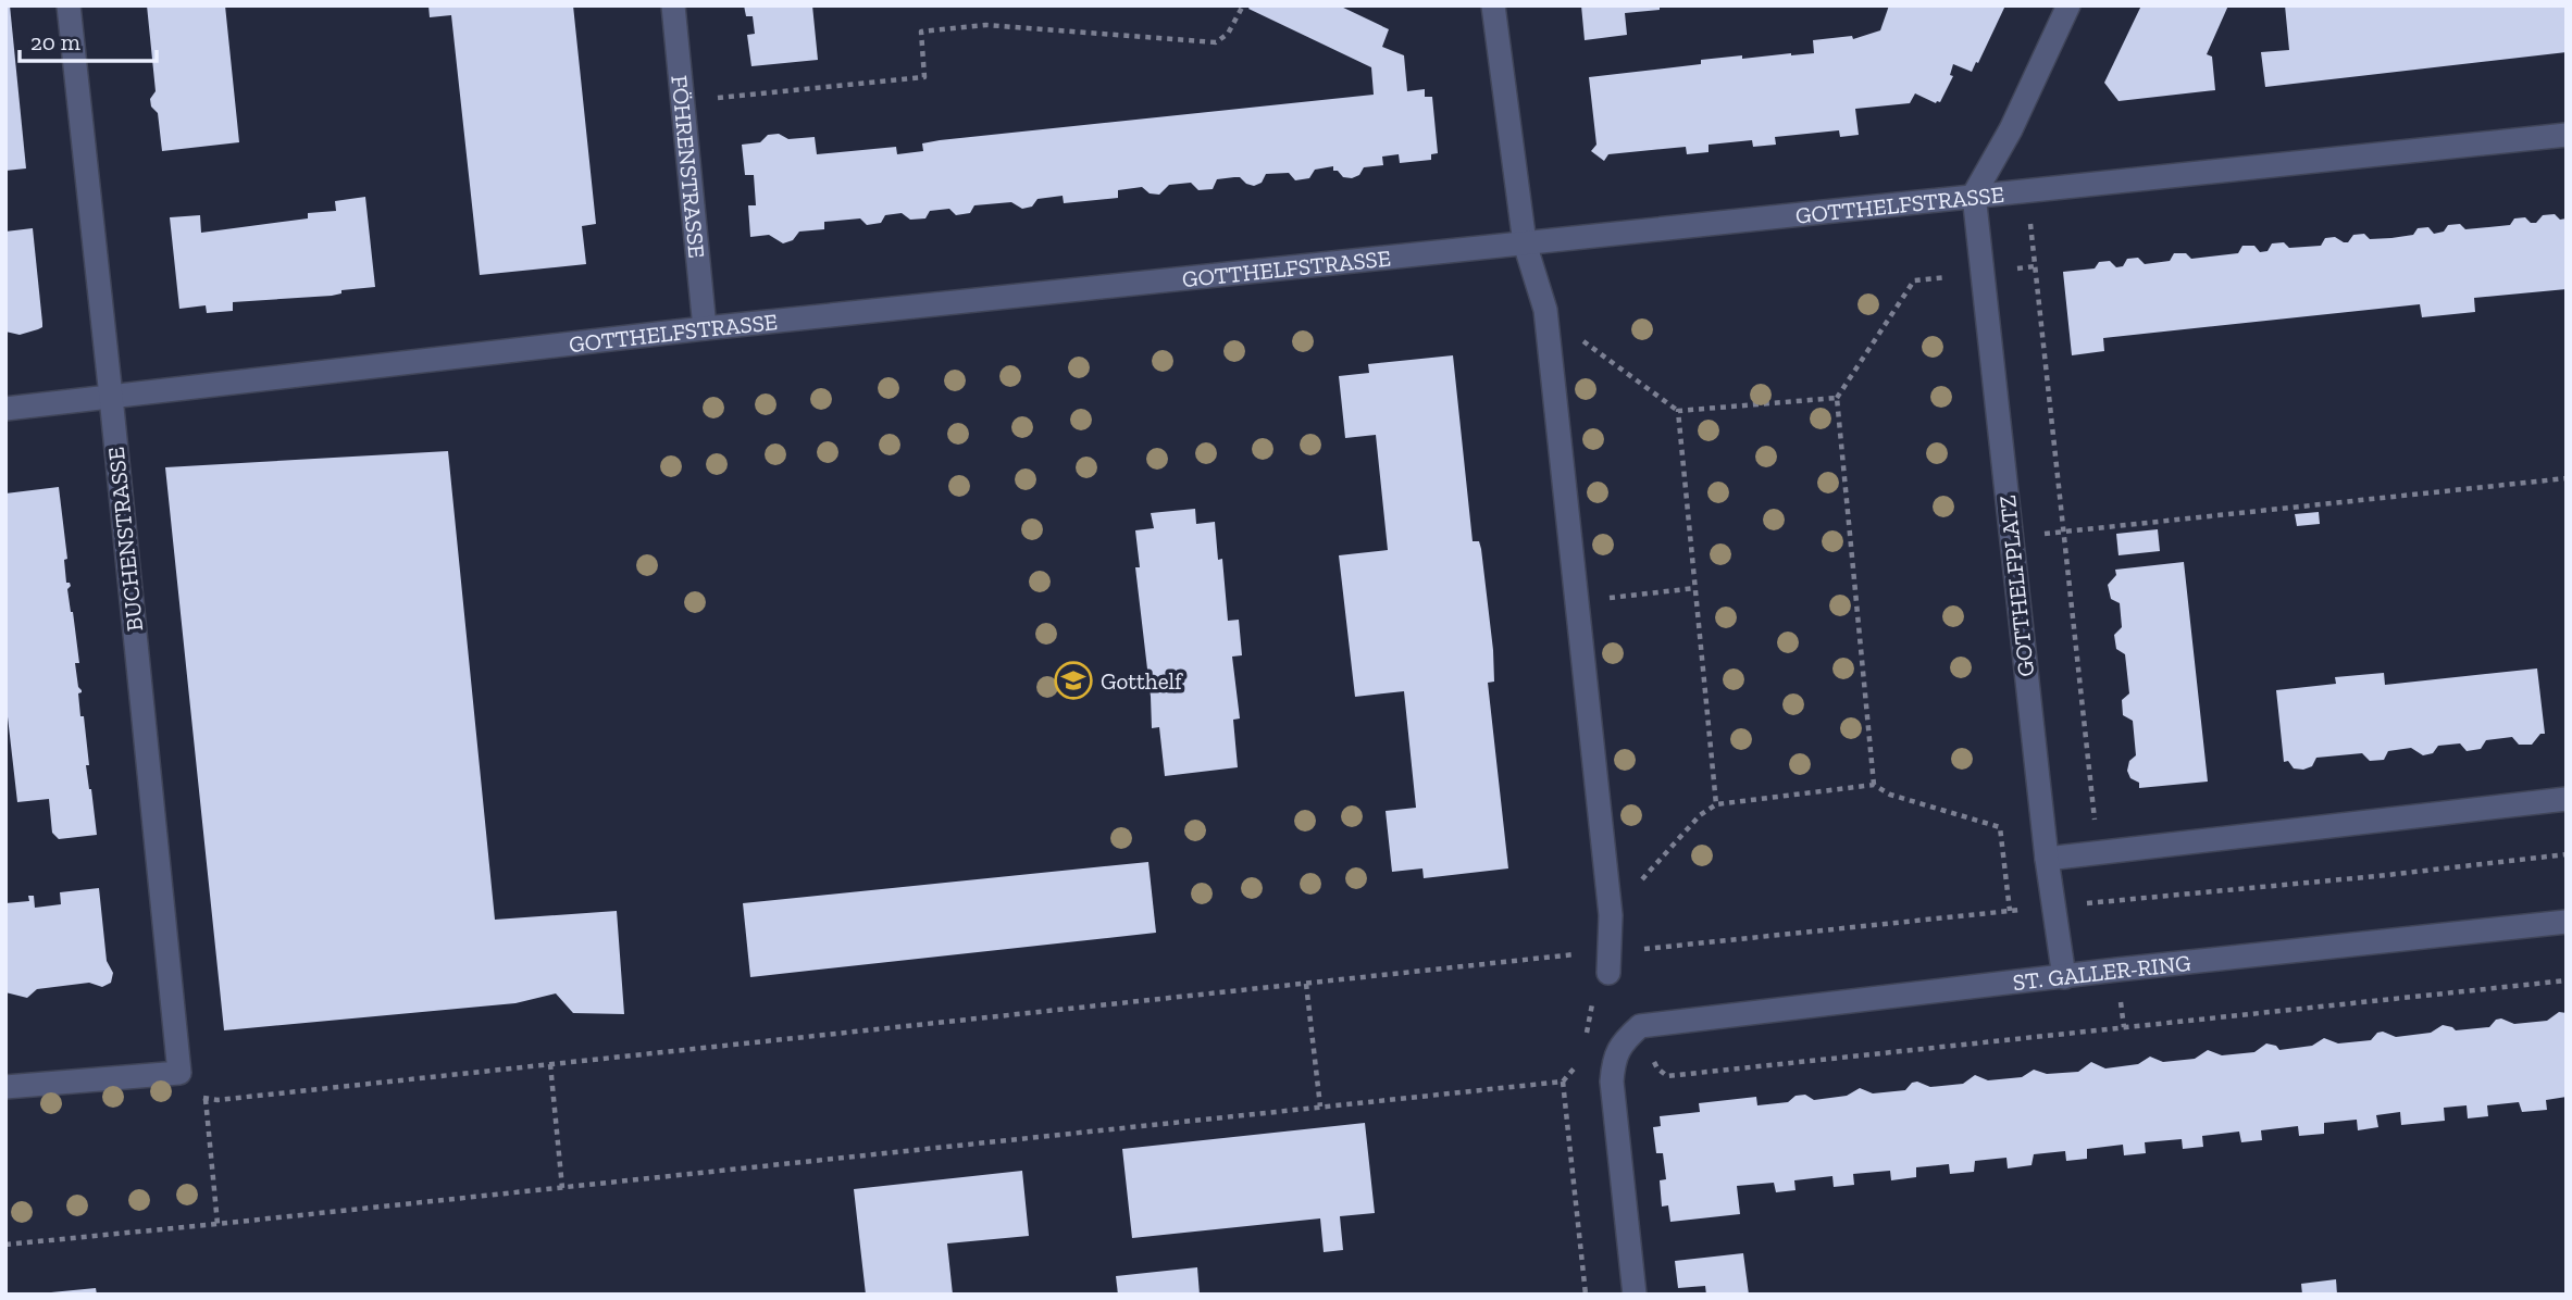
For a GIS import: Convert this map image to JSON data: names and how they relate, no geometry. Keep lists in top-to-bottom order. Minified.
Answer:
{"streets":{"street":["FÖHRENSTRASSE","GOTTHELFSTRASSE","BUCHENSTRASSE","GOTTHELFPLATZ","ST. GALLER-RING"]},"crossings":[["FÖHRENSTRASSE","GOTTHELFSTRASSE"],["GOTTHELFSTRASSE","BUCHENSTRASSE"],["GOTTHELFSTRASSE","GOTTHELFPLATZ"],["GOTTHELFPLATZ","ST. GALLER-RING"]],"places":{"school or university":["Gotthelf"]},"scale_bar":"20 m"}
